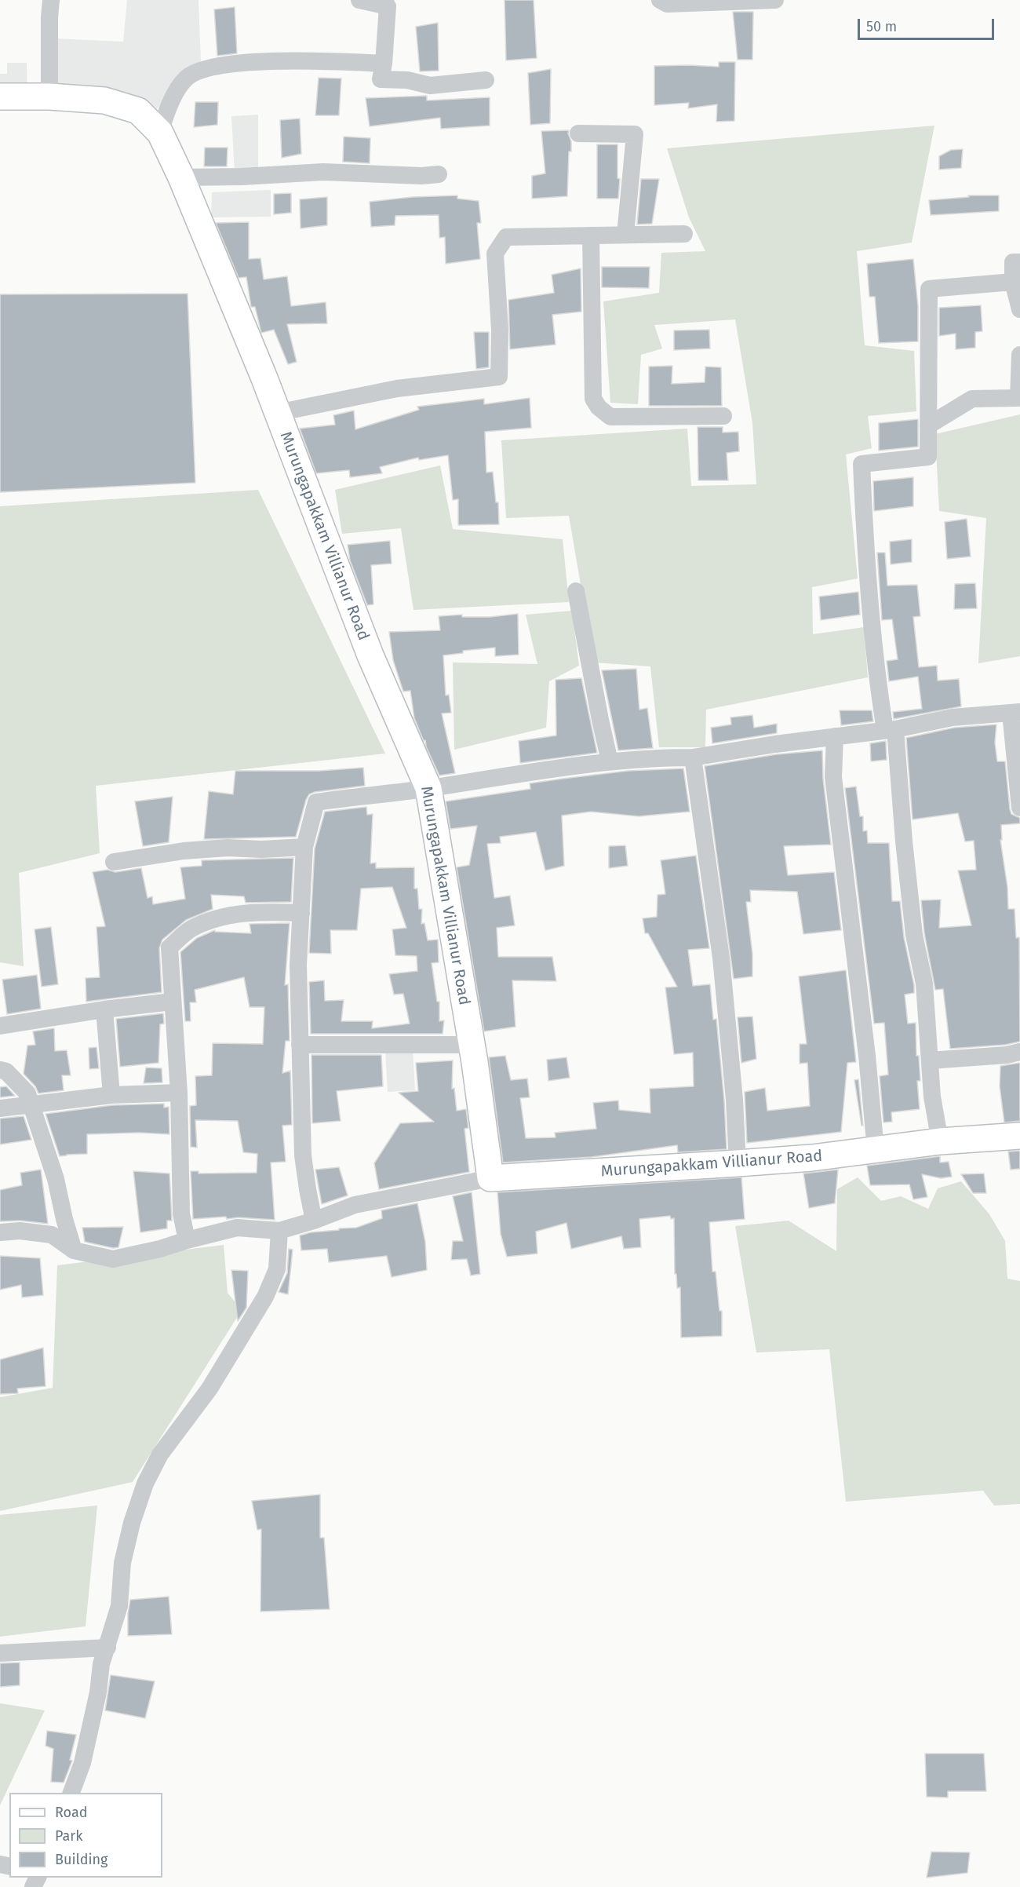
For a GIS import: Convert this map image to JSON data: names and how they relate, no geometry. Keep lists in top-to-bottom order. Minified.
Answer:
{"streets":{"main road":["Murungapakkam Villianur Road"]},"legend":["Road","Park","Building"],"scale_bar":"50 m"}
